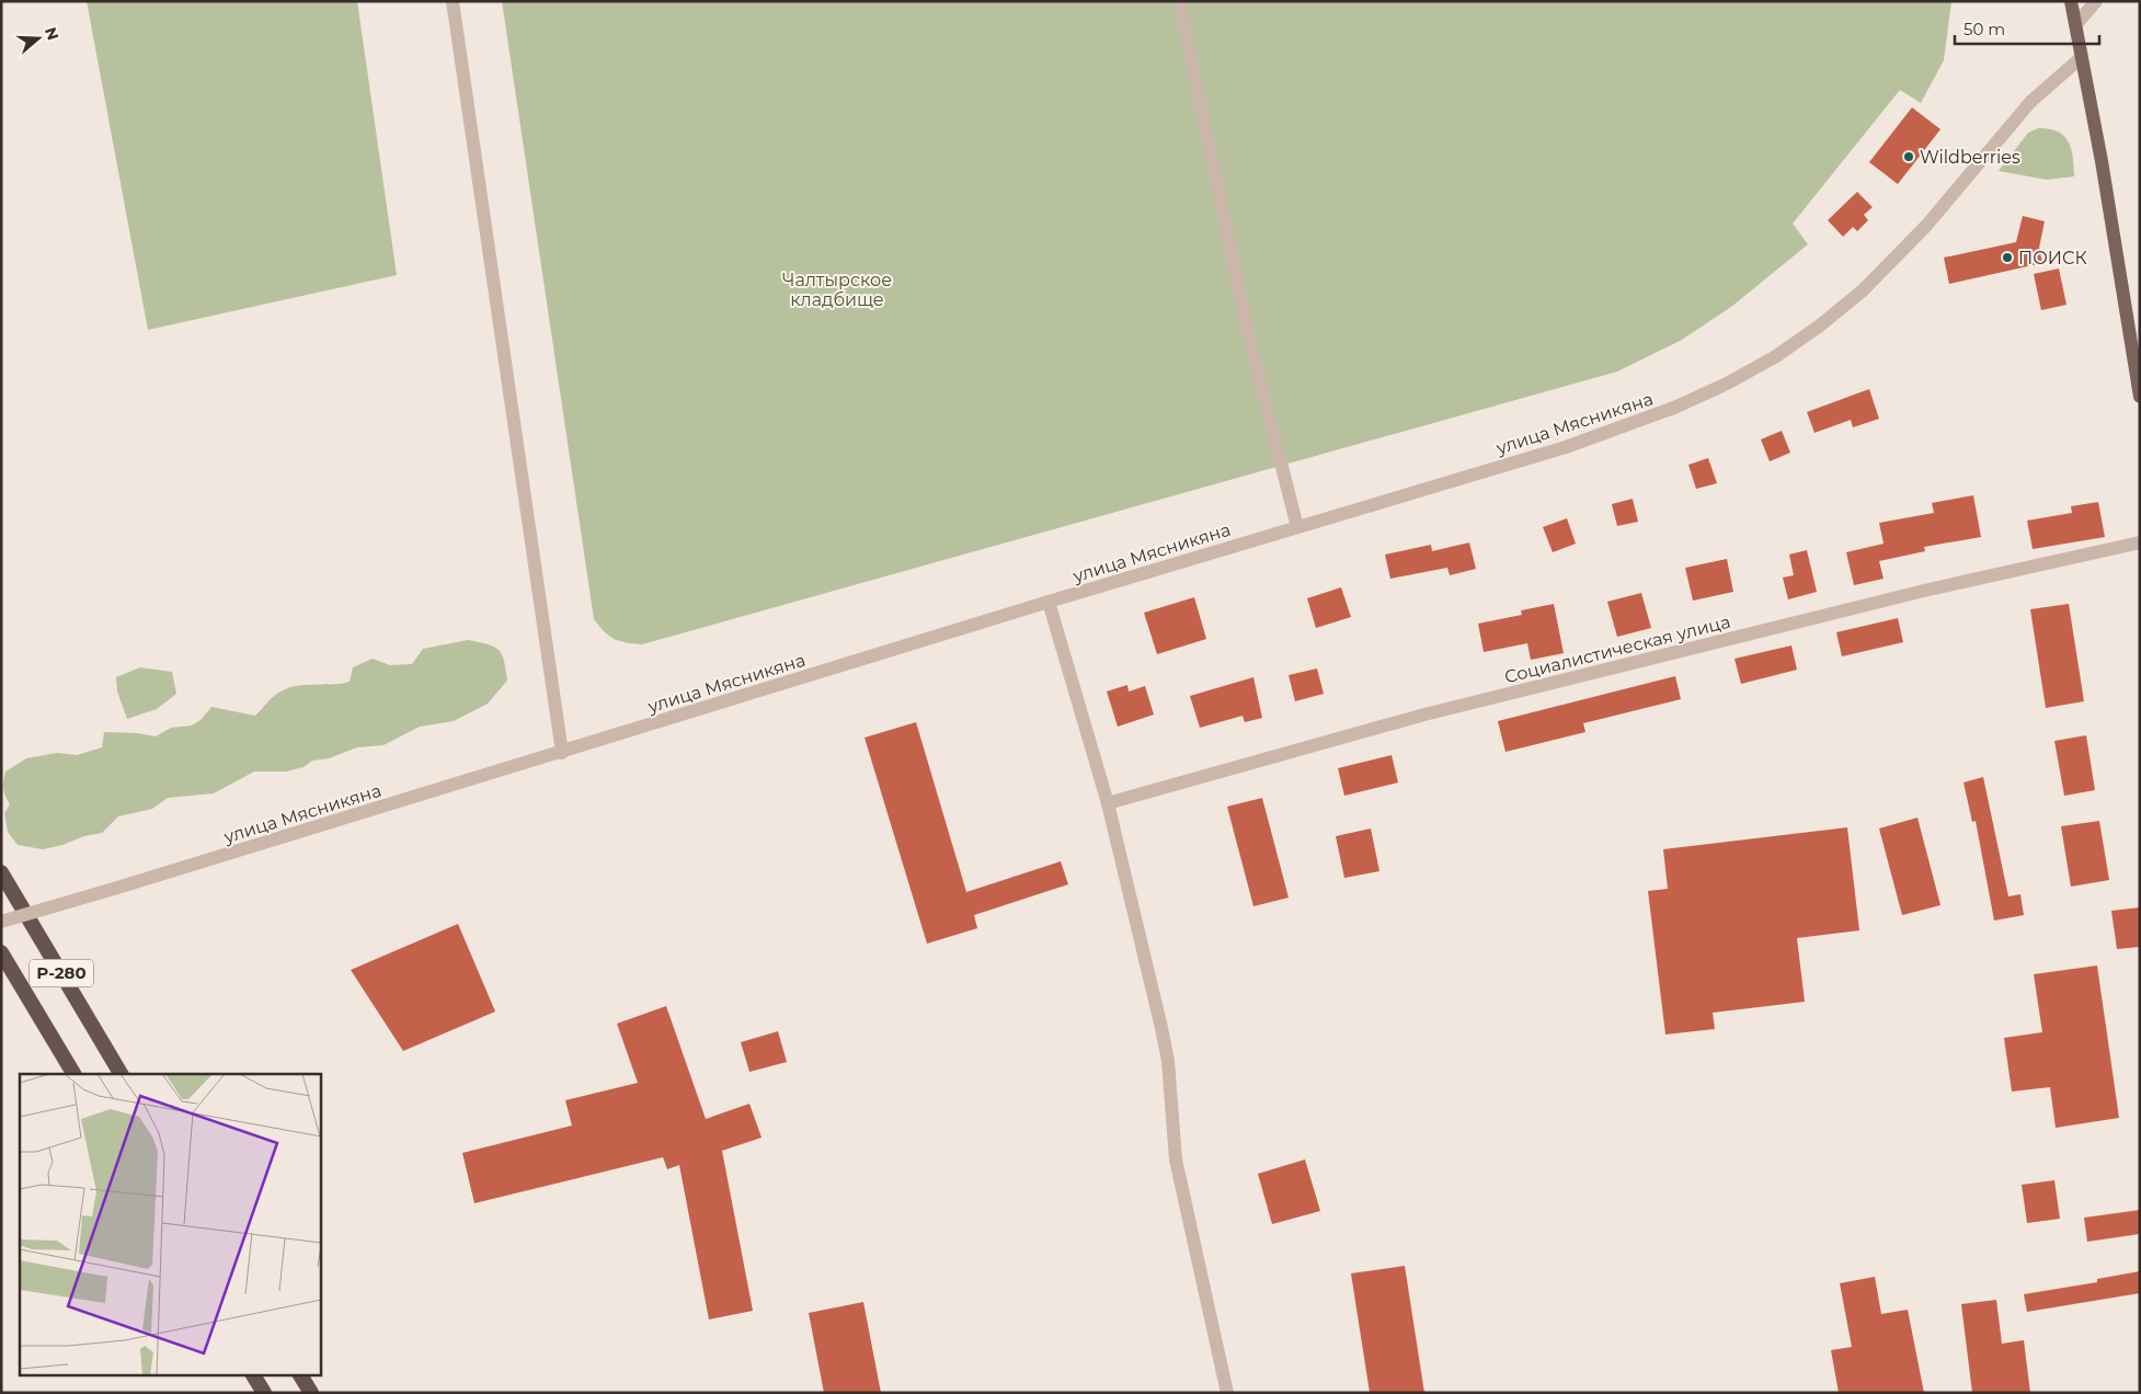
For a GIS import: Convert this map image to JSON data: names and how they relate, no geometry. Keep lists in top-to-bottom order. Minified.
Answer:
{"streets":{"highway":["Р-280"],"street":["улица Мясникяна","Социалистическая улица"]},"parks":["Чалтырское кладбище"],"places":["Wildberries","ПОИСК"],"scale_bar":"50 m","north":"right"}
